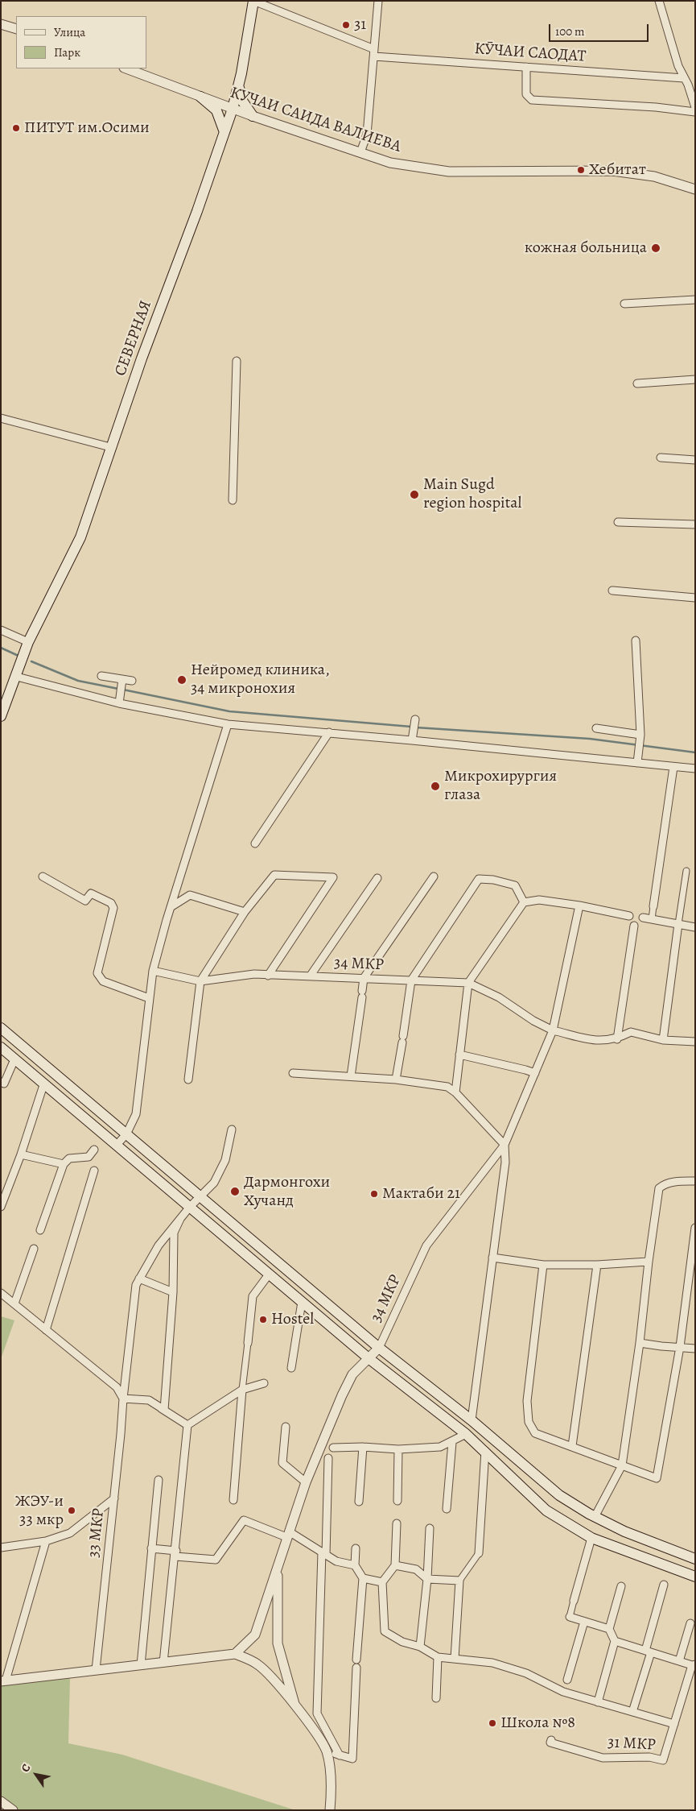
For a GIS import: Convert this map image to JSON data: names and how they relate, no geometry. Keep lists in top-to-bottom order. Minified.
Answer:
{"streets":{"main road":["СЕВЕРНАЯ"],"street":["КӮЧАИ САОДАТ","КУЧАИ САИДА ВАЛИЕВА","34 МКР","33 МКР","31 МКР"]},"crossings":[["КӮЧАИ САОДАТ","СЕВЕРНАЯ"],["КУЧАИ САИДА ВАЛИЕВА","СЕВЕРНАЯ"]],"places":["31","ПИТУТ им.Осими","Хебитат","кожная больница","Main Sugd region hospital","Нейромед клиника, 34 микронохия","Микрохирургия глаза","Дармонгохи Хучанд","Мактаби 21","Hostel","ЖЭУ-и 33 мкр","Школа №8"],"legend":["Улица","Парк"],"scale_bar":"100 m","north":"top left"}
